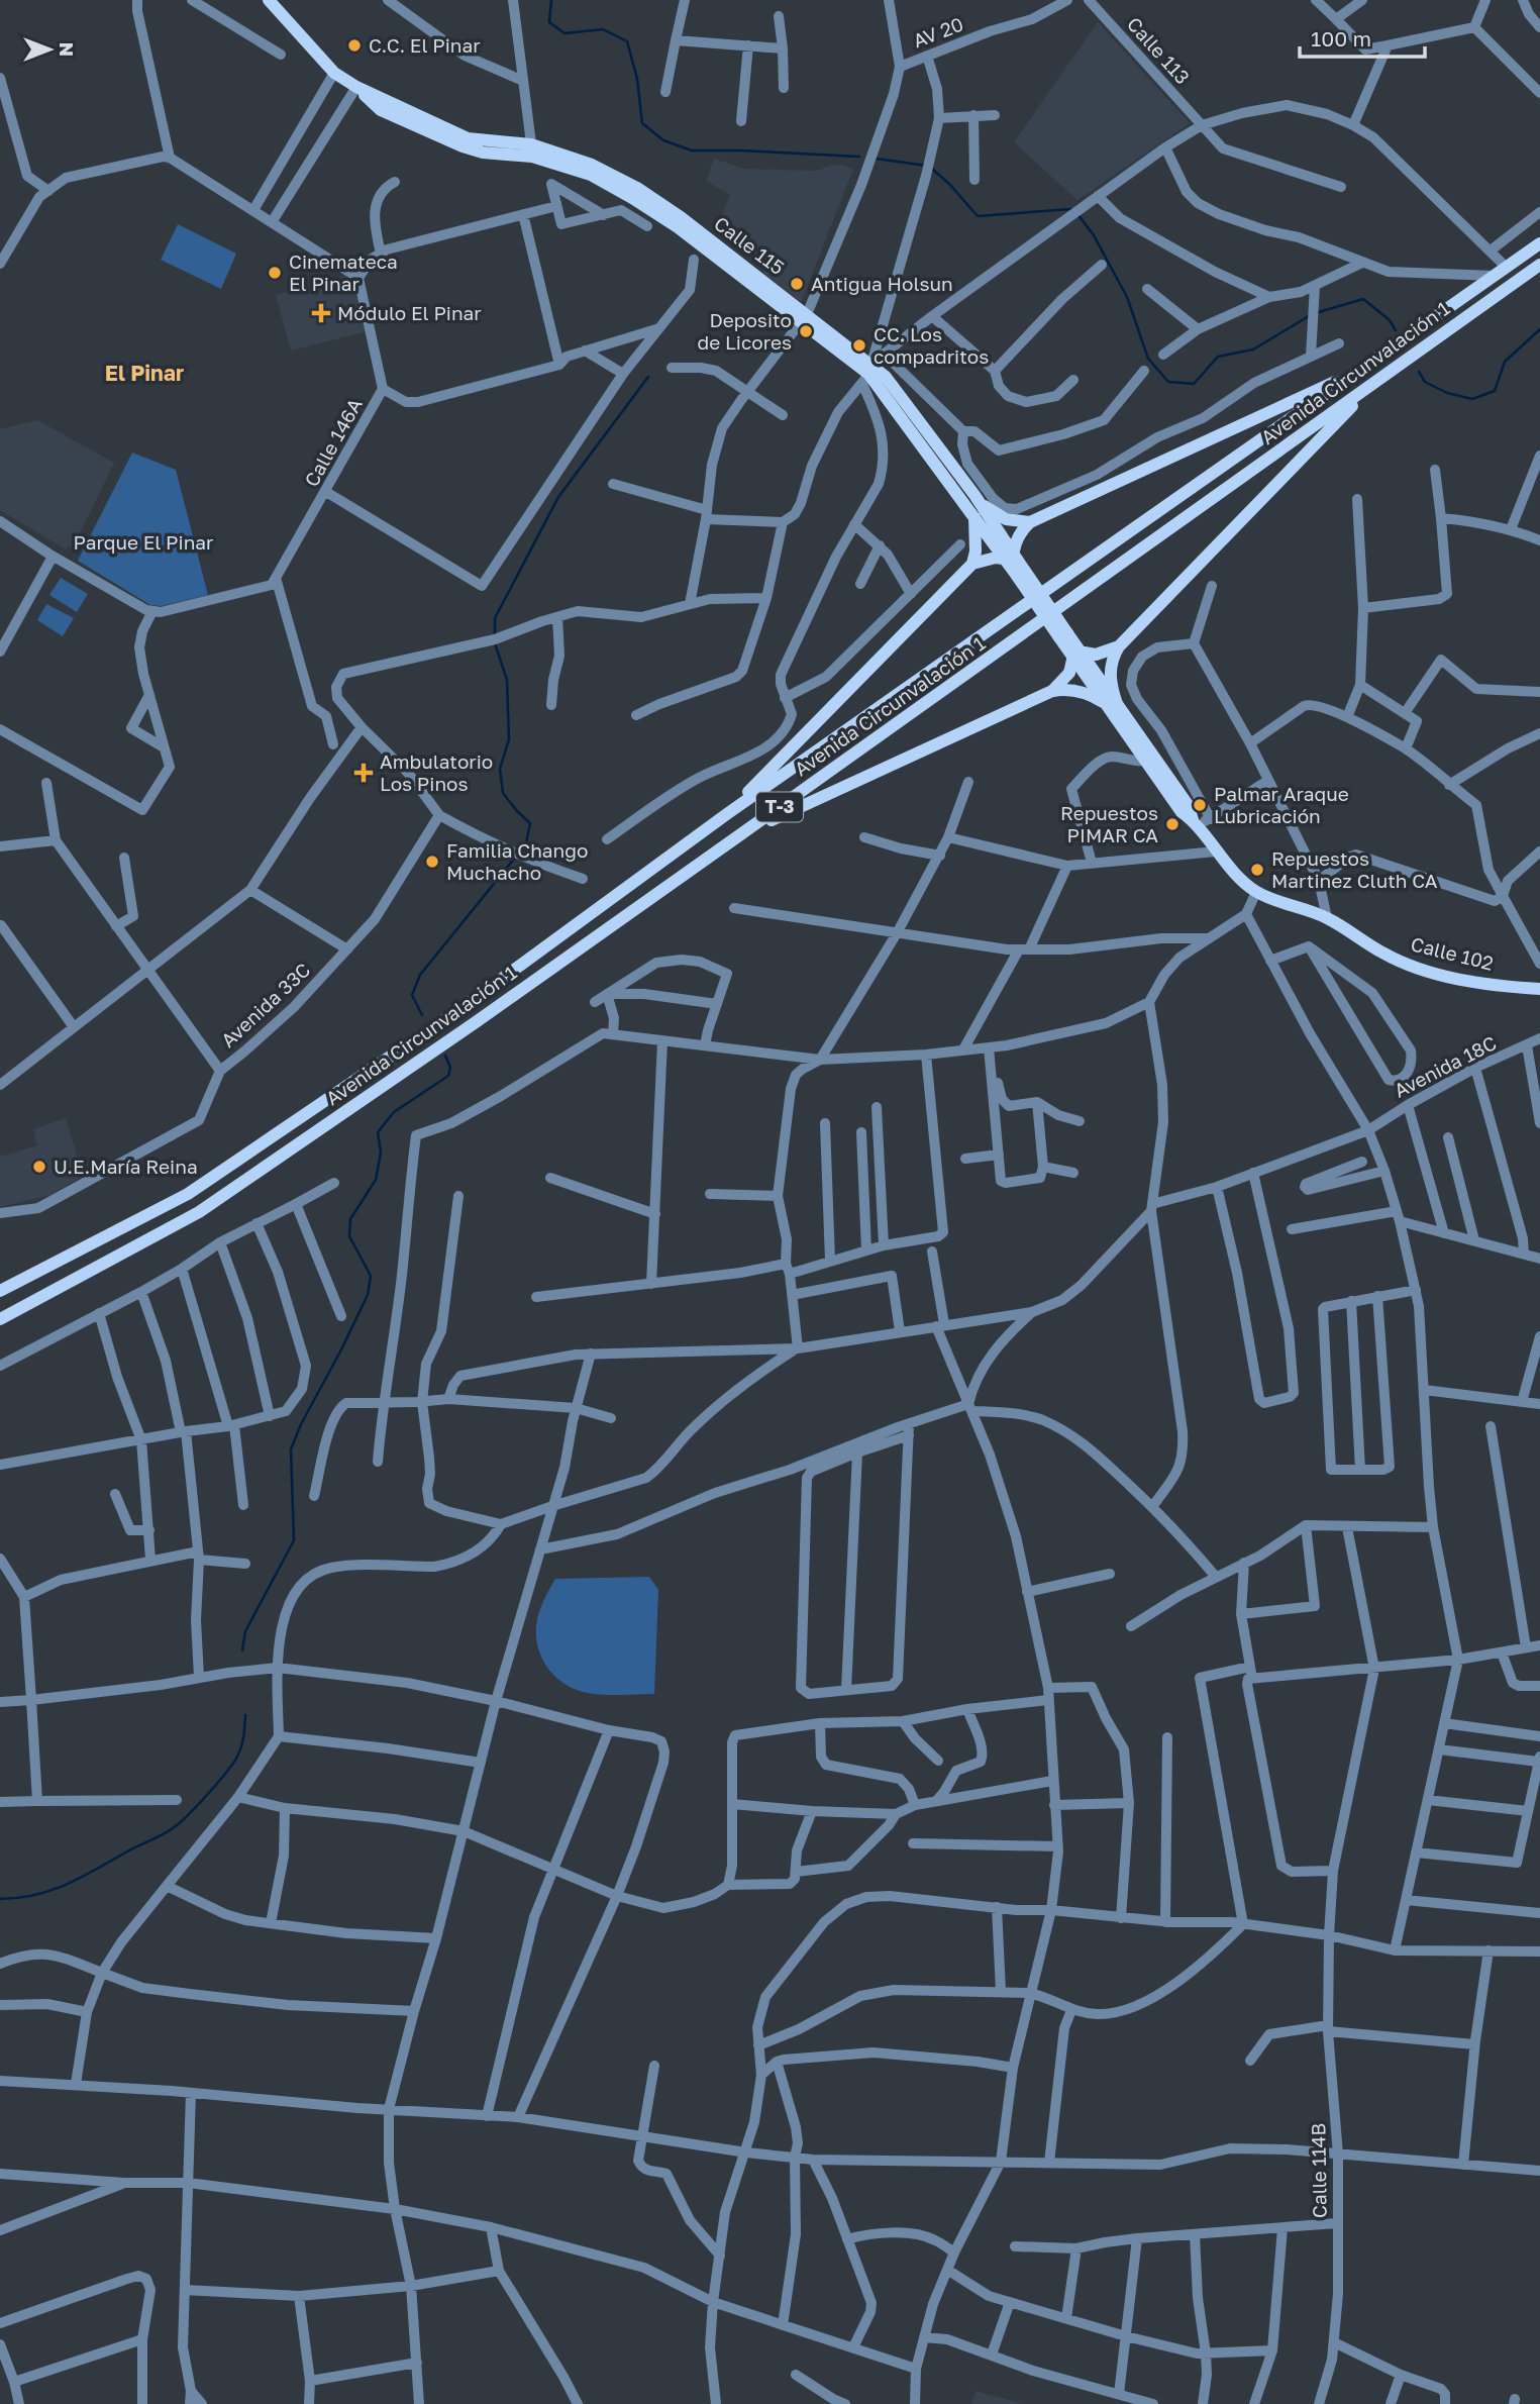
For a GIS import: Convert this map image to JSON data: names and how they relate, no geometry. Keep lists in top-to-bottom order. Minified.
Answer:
{"streets":{"main road":["Calle 115","Avenida Circunvalación 1","T-3","Calle 102"],"street":["AV 20","Calle 113","Calle 146A","Avenida 33C","Avenida 18C","Calle 114B"]},"crossings":[["Calle 115","Calle 102"]],"districts":["El Pinar"],"parks":["Parque El Pinar"],"places":{"other":["C.C. El Pinar","Cinemateca El Pinar","Antigua Holsun","Deposito de Licores","CC. Los compadritos","Palmar Araque Lubricación","Repuestos PIMAR CA","Familia Chango Muchacho","Repuestos Martinez Cluth CA","U.E.María Reina"],"health":["Módulo El Pinar","Ambulatorio Los Pinos"]},"scale_bar":"100 m","north":"right"}
